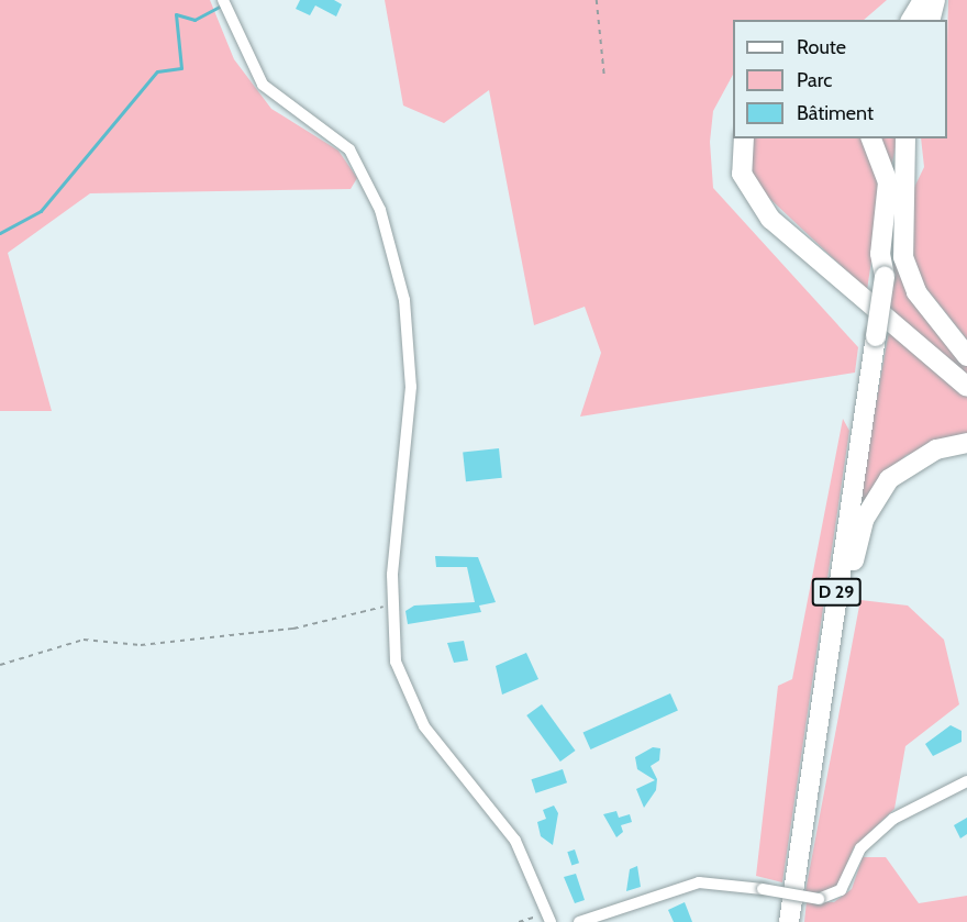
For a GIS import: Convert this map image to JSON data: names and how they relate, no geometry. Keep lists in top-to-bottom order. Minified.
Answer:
{"streets":{"main road":["D 29"]},"legend":["Route","Parc","Bâtiment"]}
